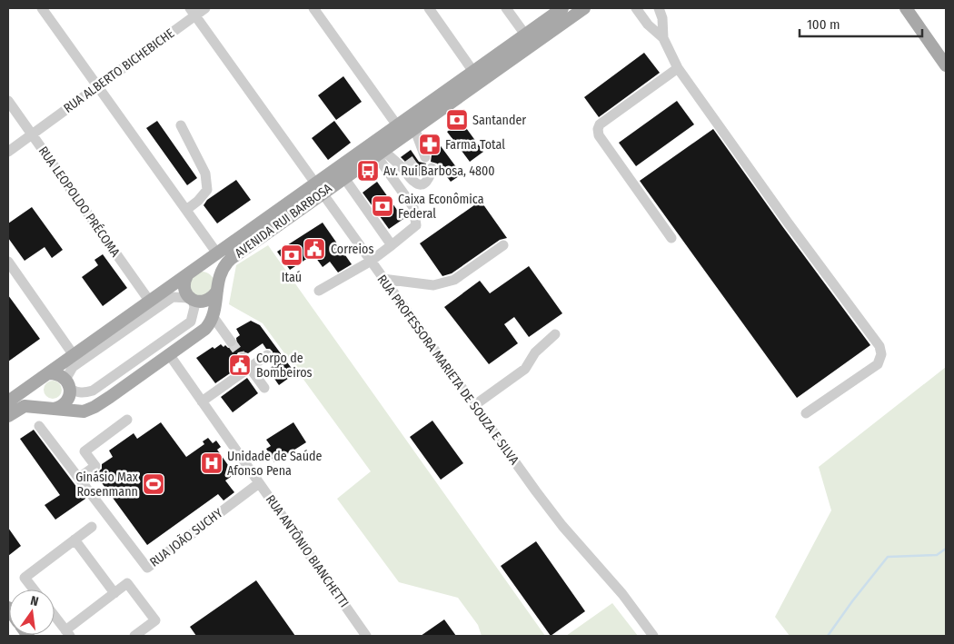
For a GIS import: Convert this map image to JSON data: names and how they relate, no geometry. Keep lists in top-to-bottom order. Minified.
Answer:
{"streets":{"main road":["AVENIDA RUI BARBOSA"],"street":["RUA ALBERTO BICHEBICHE","RUA LEOPOLDO PRÉCOMA","RUA PROFESSORA MARIETA DE SOUZA E SILVA","RUA JOÃO SUCHY","RUA ANTÔNIO BIANCHETTI"]},"crossings":[["RUA ALBERTO BICHEBICHE","RUA LEOPOLDO PRÉCOMA"],["RUA ALBERTO BICHEBICHE","RUA PROFESSORA MARIETA DE SOUZA E SILVA"],["RUA LEOPOLDO PRÉCOMA","AVENIDA RUI BARBOSA"],["AVENIDA RUI BARBOSA","RUA PROFESSORA MARIETA DE SOUZA E SILVA"],["AVENIDA RUI BARBOSA","RUA ANTÔNIO BIANCHETTI"],["RUA JOÃO SUCHY","RUA ANTÔNIO BIANCHETTI"]],"places":{"bank":["Santander","Caixa Econômica Federal","Itaú"],"pharmacy":["Farma Total"],"bus stop":["Av. Rui Barbosa, 4800"],"public building":["Correios","Corpo de Bombeiros"],"hospital":["Unidade de Saúde Afonso Pena"],"sports":["Ginásio Max Rosenmann"]},"scale_bar":"100 m","north":"top"}
